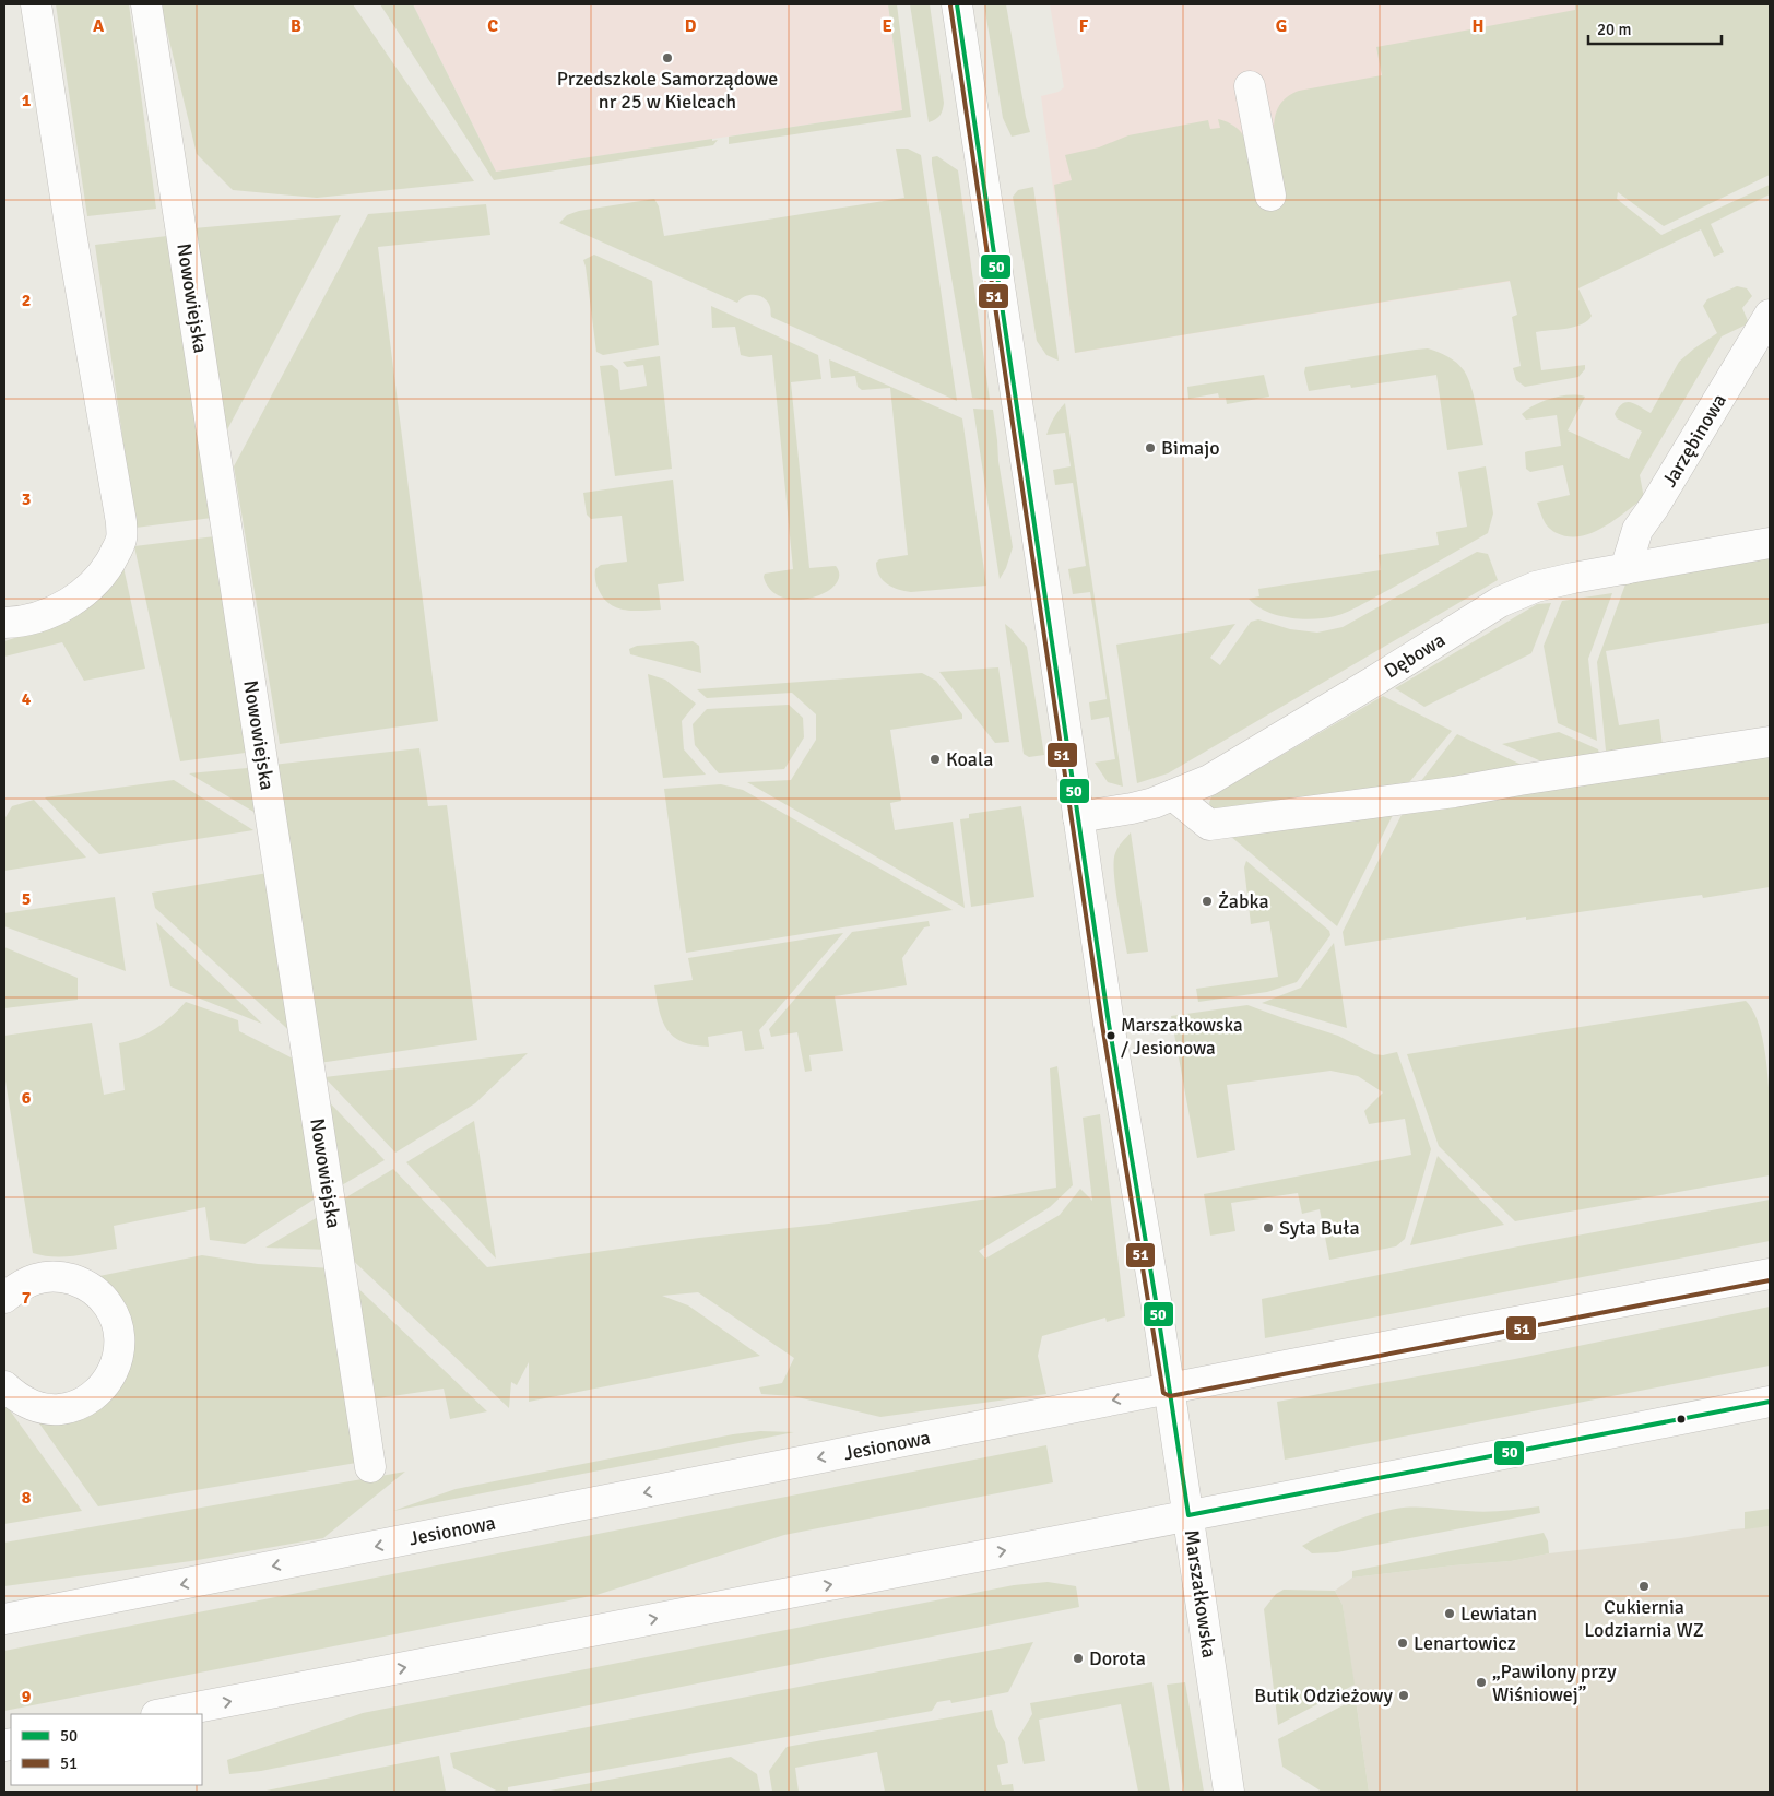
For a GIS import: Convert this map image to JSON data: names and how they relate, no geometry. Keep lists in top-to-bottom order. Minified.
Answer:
{"streets":{"street":["Nowowiejska","Jarzębinowa","Dębowa","Jesionowa","Marszałkowska"]},"crossings":[["Jarzębinowa","Dębowa"],["Dębowa","Marszałkowska"],["Jesionowa","Marszałkowska"]],"places":["Przedszkole Samorządowe nr 25 w Kielcach","Bimajo","Koala","Żabka","Marszałkowska / Jesionowa","Syta Buła","Cukiernia Lodziarnia WZ","Lewiatan","Lenartowicz","Dorota","„Pawilony przy Wiśniowej”","Butik Odzieżowy"],"lines":["transit line 50","transit line 51"],"legend":["50","51"],"scale_bar":"20 m","grid":{"columns":["A","B","C","D","E","F","G","H"],"rows":["1","2","3","4","5","6","7","8","9"]}}
